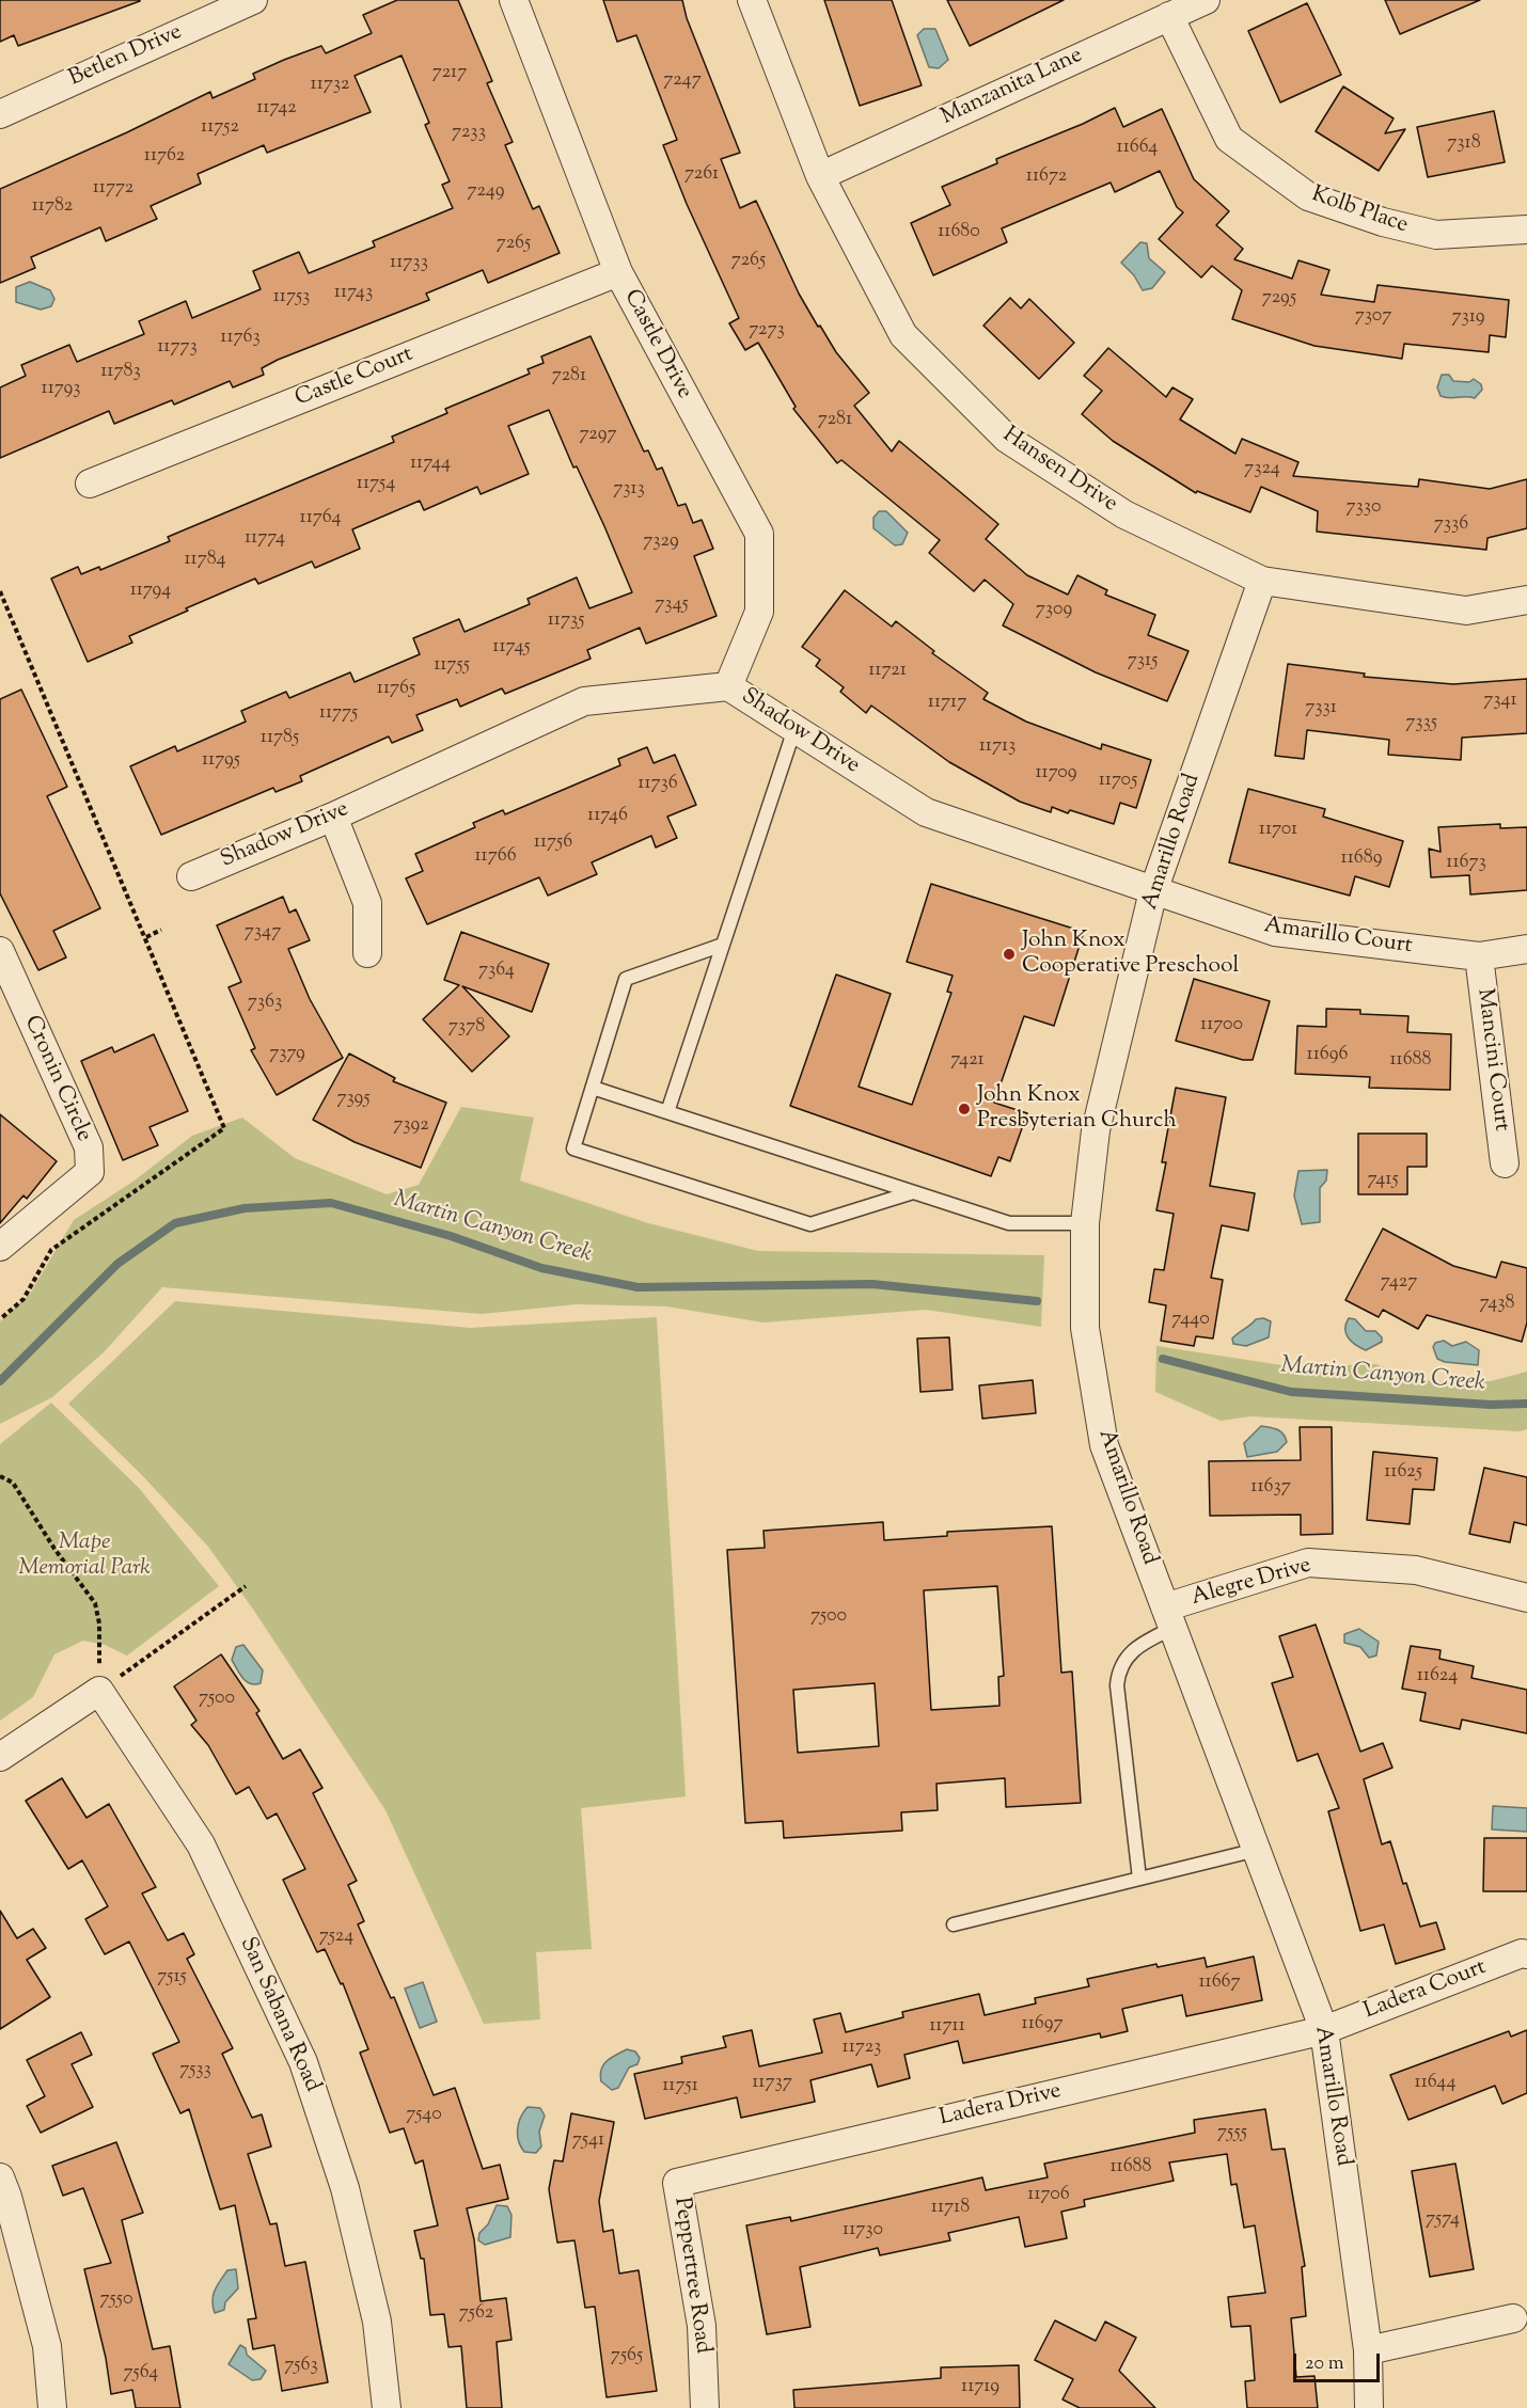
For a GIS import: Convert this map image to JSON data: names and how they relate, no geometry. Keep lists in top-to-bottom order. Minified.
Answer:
{"streets":{"street":["Betlen Drive","Manzanita Lane","Kolb Place","Castle Drive","Castle Court","Hansen Drive","Shadow Drive","Amarillo Road","Amarillo Court","Mancini Court","Cronin Circle","Alegre Drive","Ladera Court","San Sabana Road","Ladera Drive","Peppertree Road"]},"crossings":[["Manzanita Lane","Kolb Place"],["Manzanita Lane","Hansen Drive"],["Castle Drive","Castle Court"],["Castle Drive","Shadow Drive"],["Hansen Drive","Amarillo Road"],["Shadow Drive","Amarillo Road"],["Shadow Drive","Amarillo Court"],["Amarillo Road","Amarillo Court"],["Amarillo Road","Alegre Drive"],["Amarillo Road","Ladera Court"],["Amarillo Road","Ladera Drive"],["Amarillo Court","Mancini Court"],["Ladera Court","Ladera Drive"],["Ladera Drive","Peppertree Road"]],"water":["Martin Canyon Creek"],"parks":["Mape Memorial Park"],"places":["John Knox Cooperative Preschool","John Knox Presbyterian Church"],"house_numbers":["7217","7247","11732","11742","11752","7233","7318","11664","11762","7261","11672","11772","7249","11782","11680","7265","7265","11733","11743","11753","7295","7307","7319","7273","11763","11773","11783","7281","11793","7281","7297","11744","7324","11754","7313","7330","11764","7336","11774","7329","11784","11794","7345","7309","11735","11745","7315","11755","11721","11765","7341","11717","7331","11775","7335","11785","11713","11795","11709","11705","11736","11746","11701","11756","11766","11689","11673","7347","7364","7363","11700","7378","7379","11696","7421","11688","7395","7392","7415","7427","7438","7440","11625","11637","7500","11624","7500","7524","7515","11667","11697","11711","11723","7533","11737","11644","11751","7540","7555","7541","11688","11706","11718","7574","11730","7550","7562","7565","7563","7564","11719"],"scale_bar":"20 m"}
